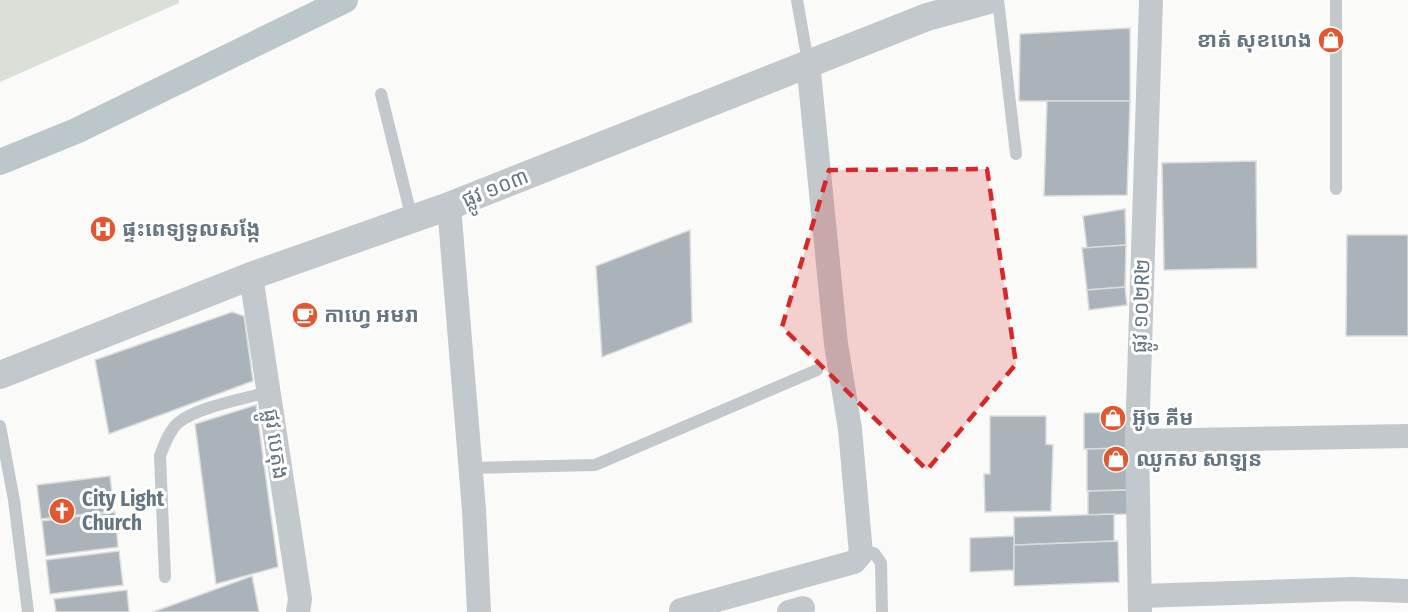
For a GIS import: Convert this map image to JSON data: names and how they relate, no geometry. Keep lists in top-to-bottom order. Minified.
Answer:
{"streets":{"street":["ផ្លូវ ១០៣","ផ្លូវ ១០២R២","ផ្លូវ បេតុង"]},"crossings":[["ផ្លូវ ១០៣","ផ្លូវ បេតុង"]],"places":{"shop":["ខាត់ សុខហេង","អ៊ូច គីម","ឈូកស សាឡន"],"hospital":["ផ្ទះពេទ្យទួលសង្កែ"],"cafe":["កាហ្វេ អមរា"],"church":["City Light Church"]}}
